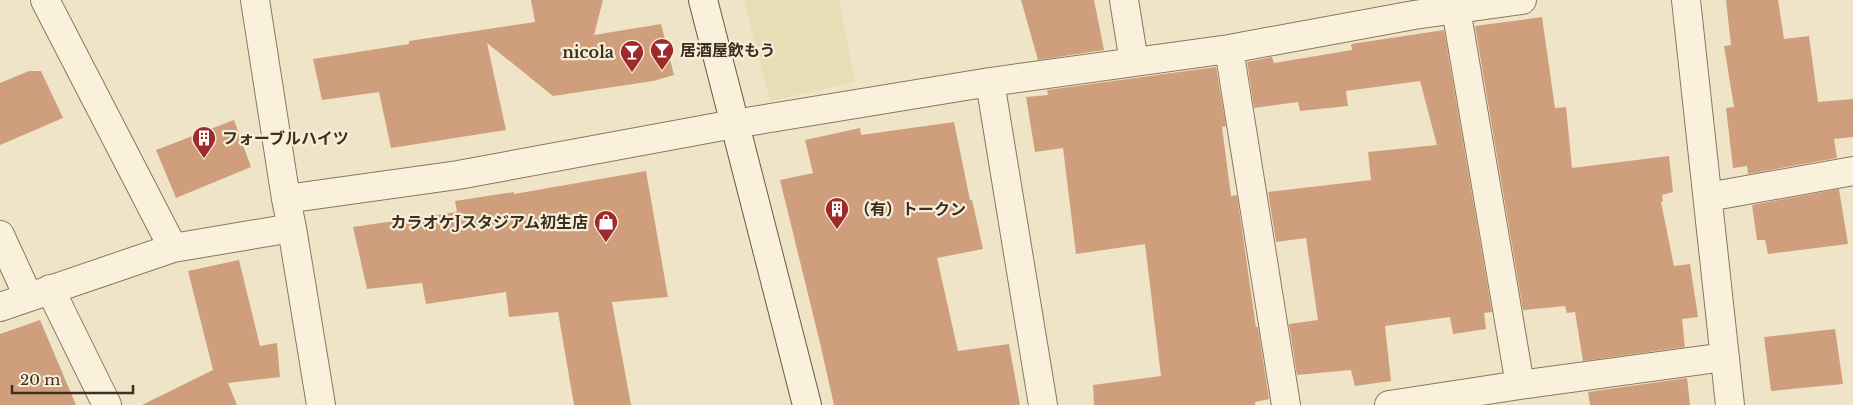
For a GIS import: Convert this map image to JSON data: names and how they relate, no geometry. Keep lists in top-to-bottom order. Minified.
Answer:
{"places":{"bar":["居酒屋飲もう","nicola"],"building":["フォーブルハイツ","（有）トークン"],"shop":["カラオケJスタジアム初生店"]},"scale_bar":"20 m"}
